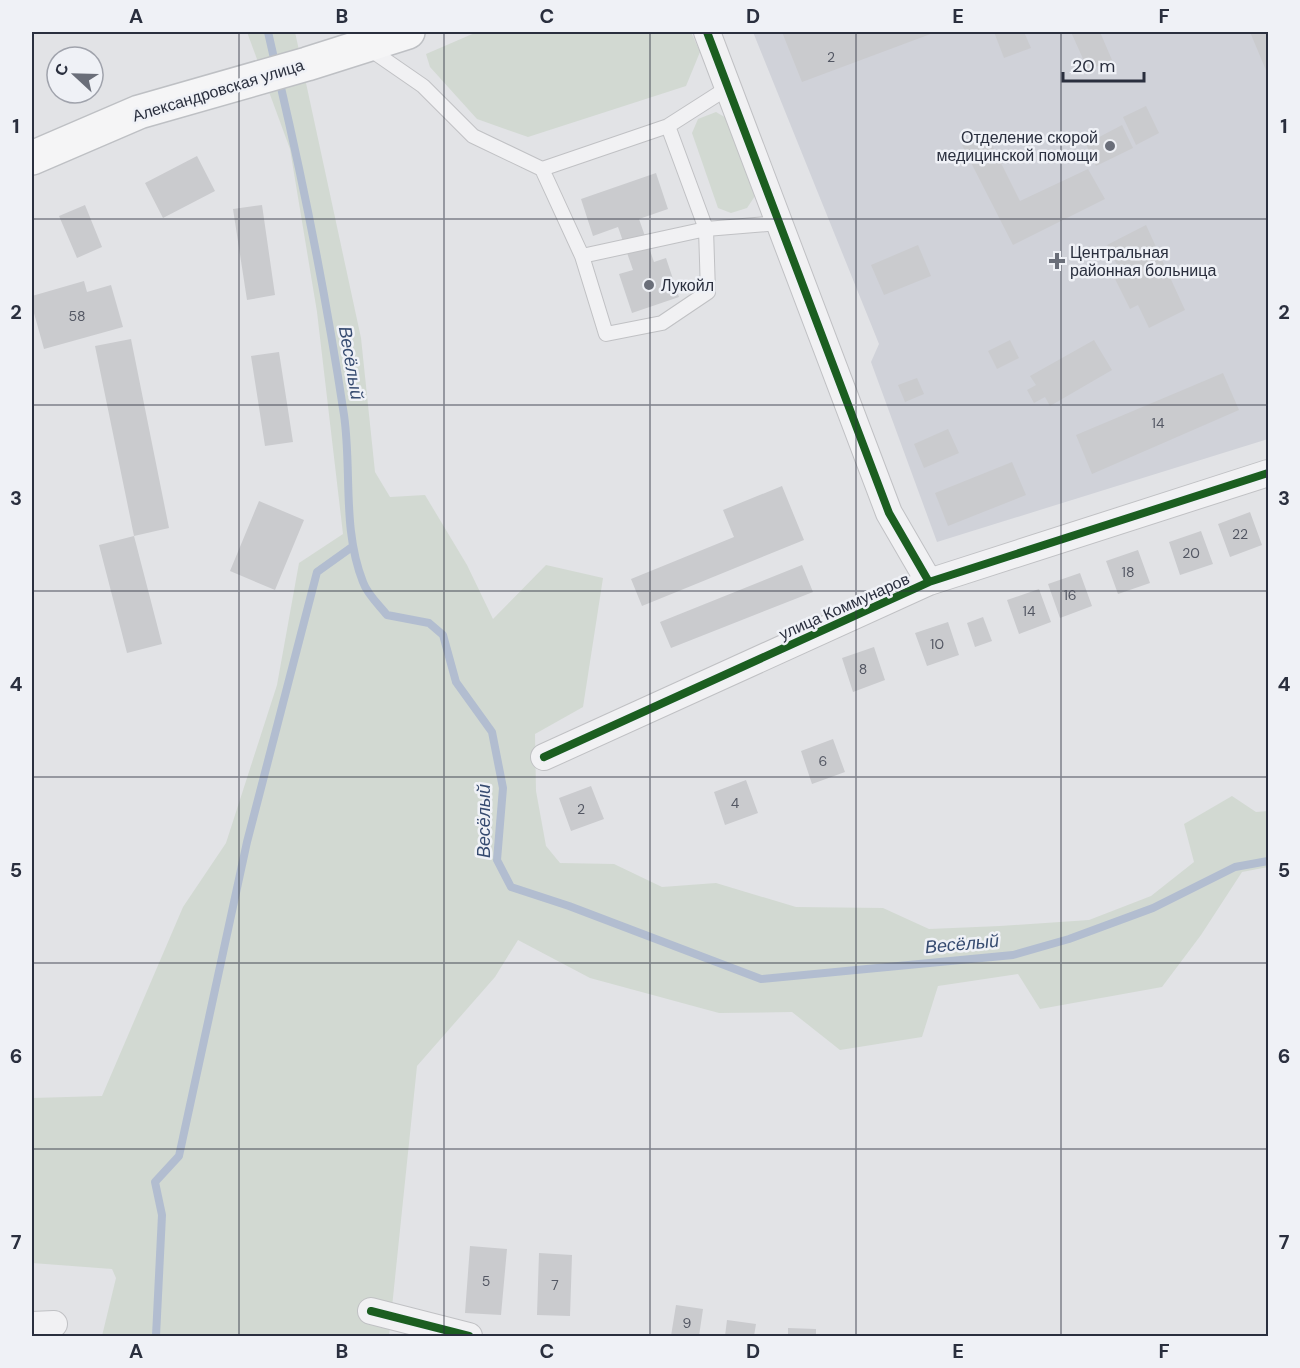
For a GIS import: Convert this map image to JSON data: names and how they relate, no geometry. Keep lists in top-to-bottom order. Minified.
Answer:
{"streets":{"main road":["Александровская улица"],"street":["улица Коммунаров"]},"water":["Весёлый"],"places":{"other":["Отделение скорой медицинской помощи","Лукойл"],"health":["Центральная районная больница"]},"house_numbers":["2","58","14","22","20","18","16","14","10","8","6","4","2","5","7","9"],"scale_bar":"20 m","north":"left","grid":{"columns":["A","B","C","D","E","F"],"rows":["1","2","3","4","5","6","7"]}}
